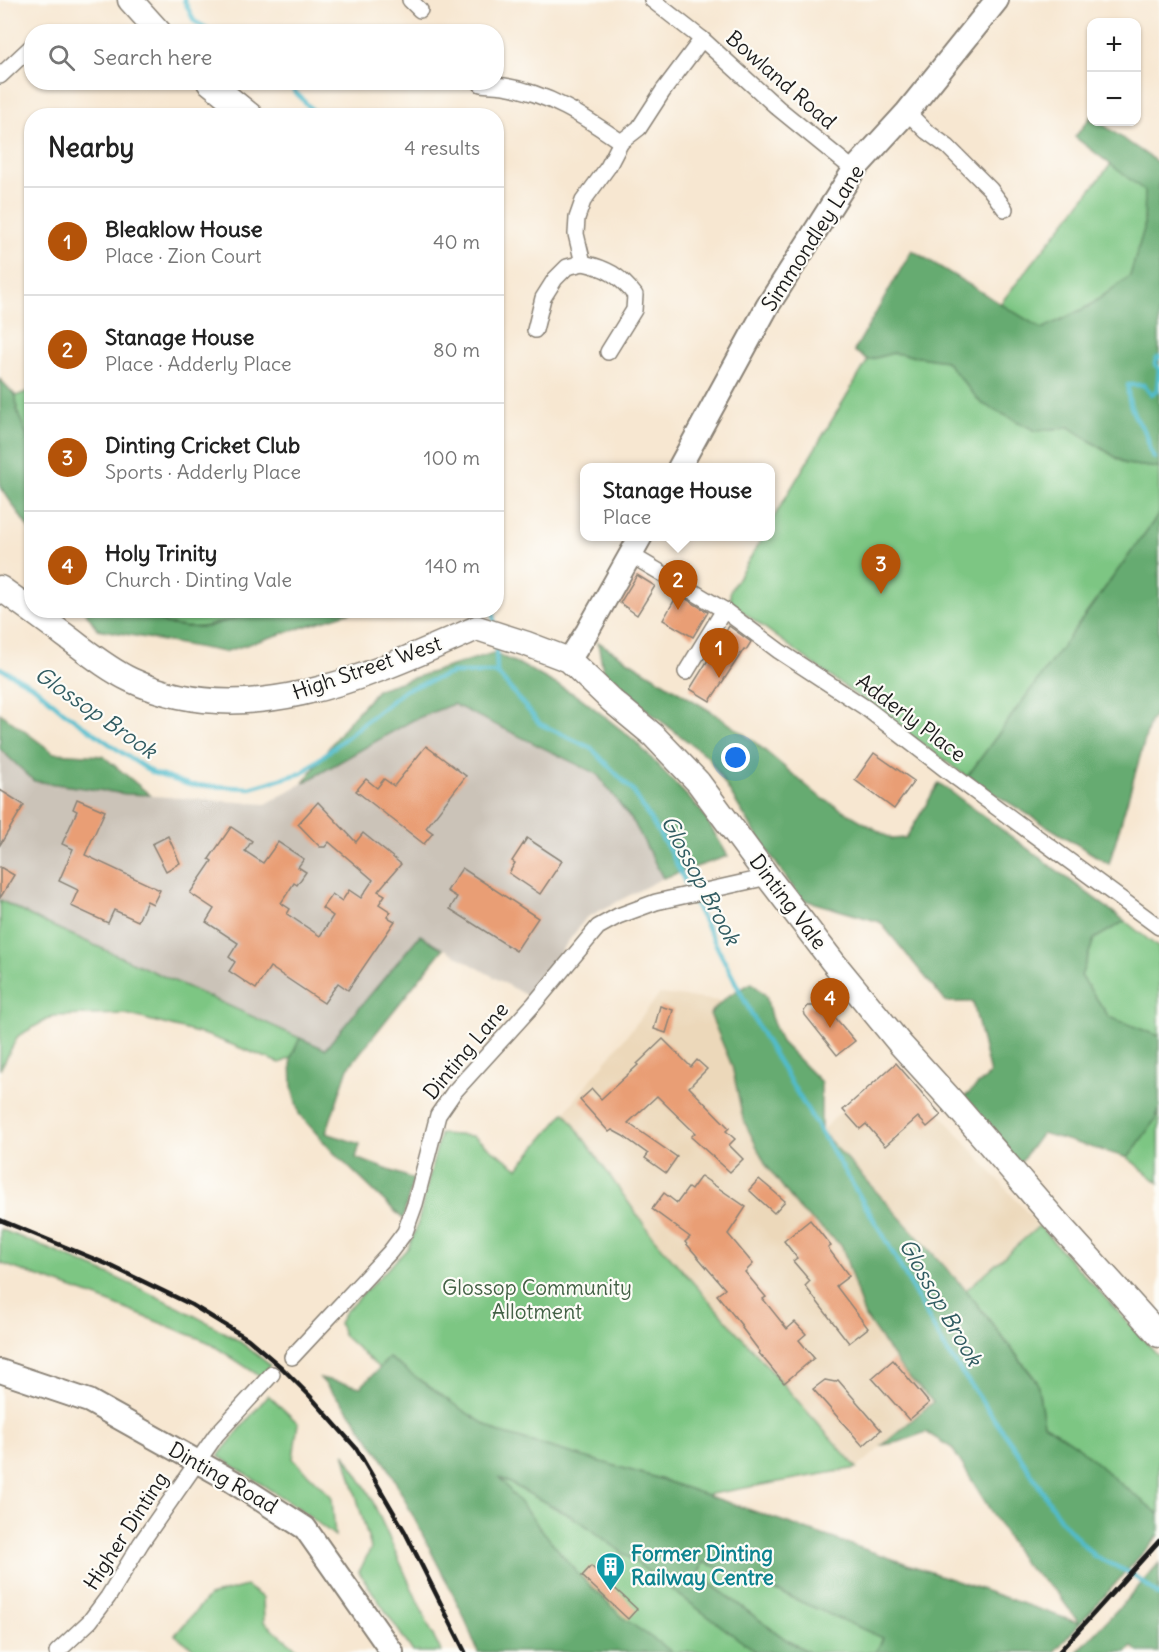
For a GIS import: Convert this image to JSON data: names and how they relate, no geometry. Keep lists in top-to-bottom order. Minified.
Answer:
{"streets":{"main road":["High Street West","Dinting Vale"],"street":["Bowland Road","Simmondley Lane","Adderly Place","Dinting Lane","Dinting Road","Higher Dinting"]},"crossings":[["Bowland Road","Simmondley Lane"],["High Street West","Dinting Vale"],["Dinting Vale","Dinting Lane"],["Dinting Road","Higher Dinting"]],"water":["Glossop Brook"],"parks":["Glossop Community Allotment"],"places":{"building":["Former Dinting Railway Centre"]},"page":{"map_buttons":["+","−"],"search":"Search here","heading":["Nearby","4 results"],"list":[{"mark":"1","name":"Bleaklow House","note":"Place · Zion Court","value":"40 m"},{"mark":"2","name":"Stanage House","note":"Place · Adderly Place","value":"80 m"},{"mark":"3","name":"Dinting Cricket Club","note":"Sports · Adderly Place","value":"100 m"},{"mark":"4","name":"Holy Trinity","note":"Church · Dinting Vale","value":"140 m"}],"popup":["Stanage House","Place"],"pins":["3","2","1","4"]}}
